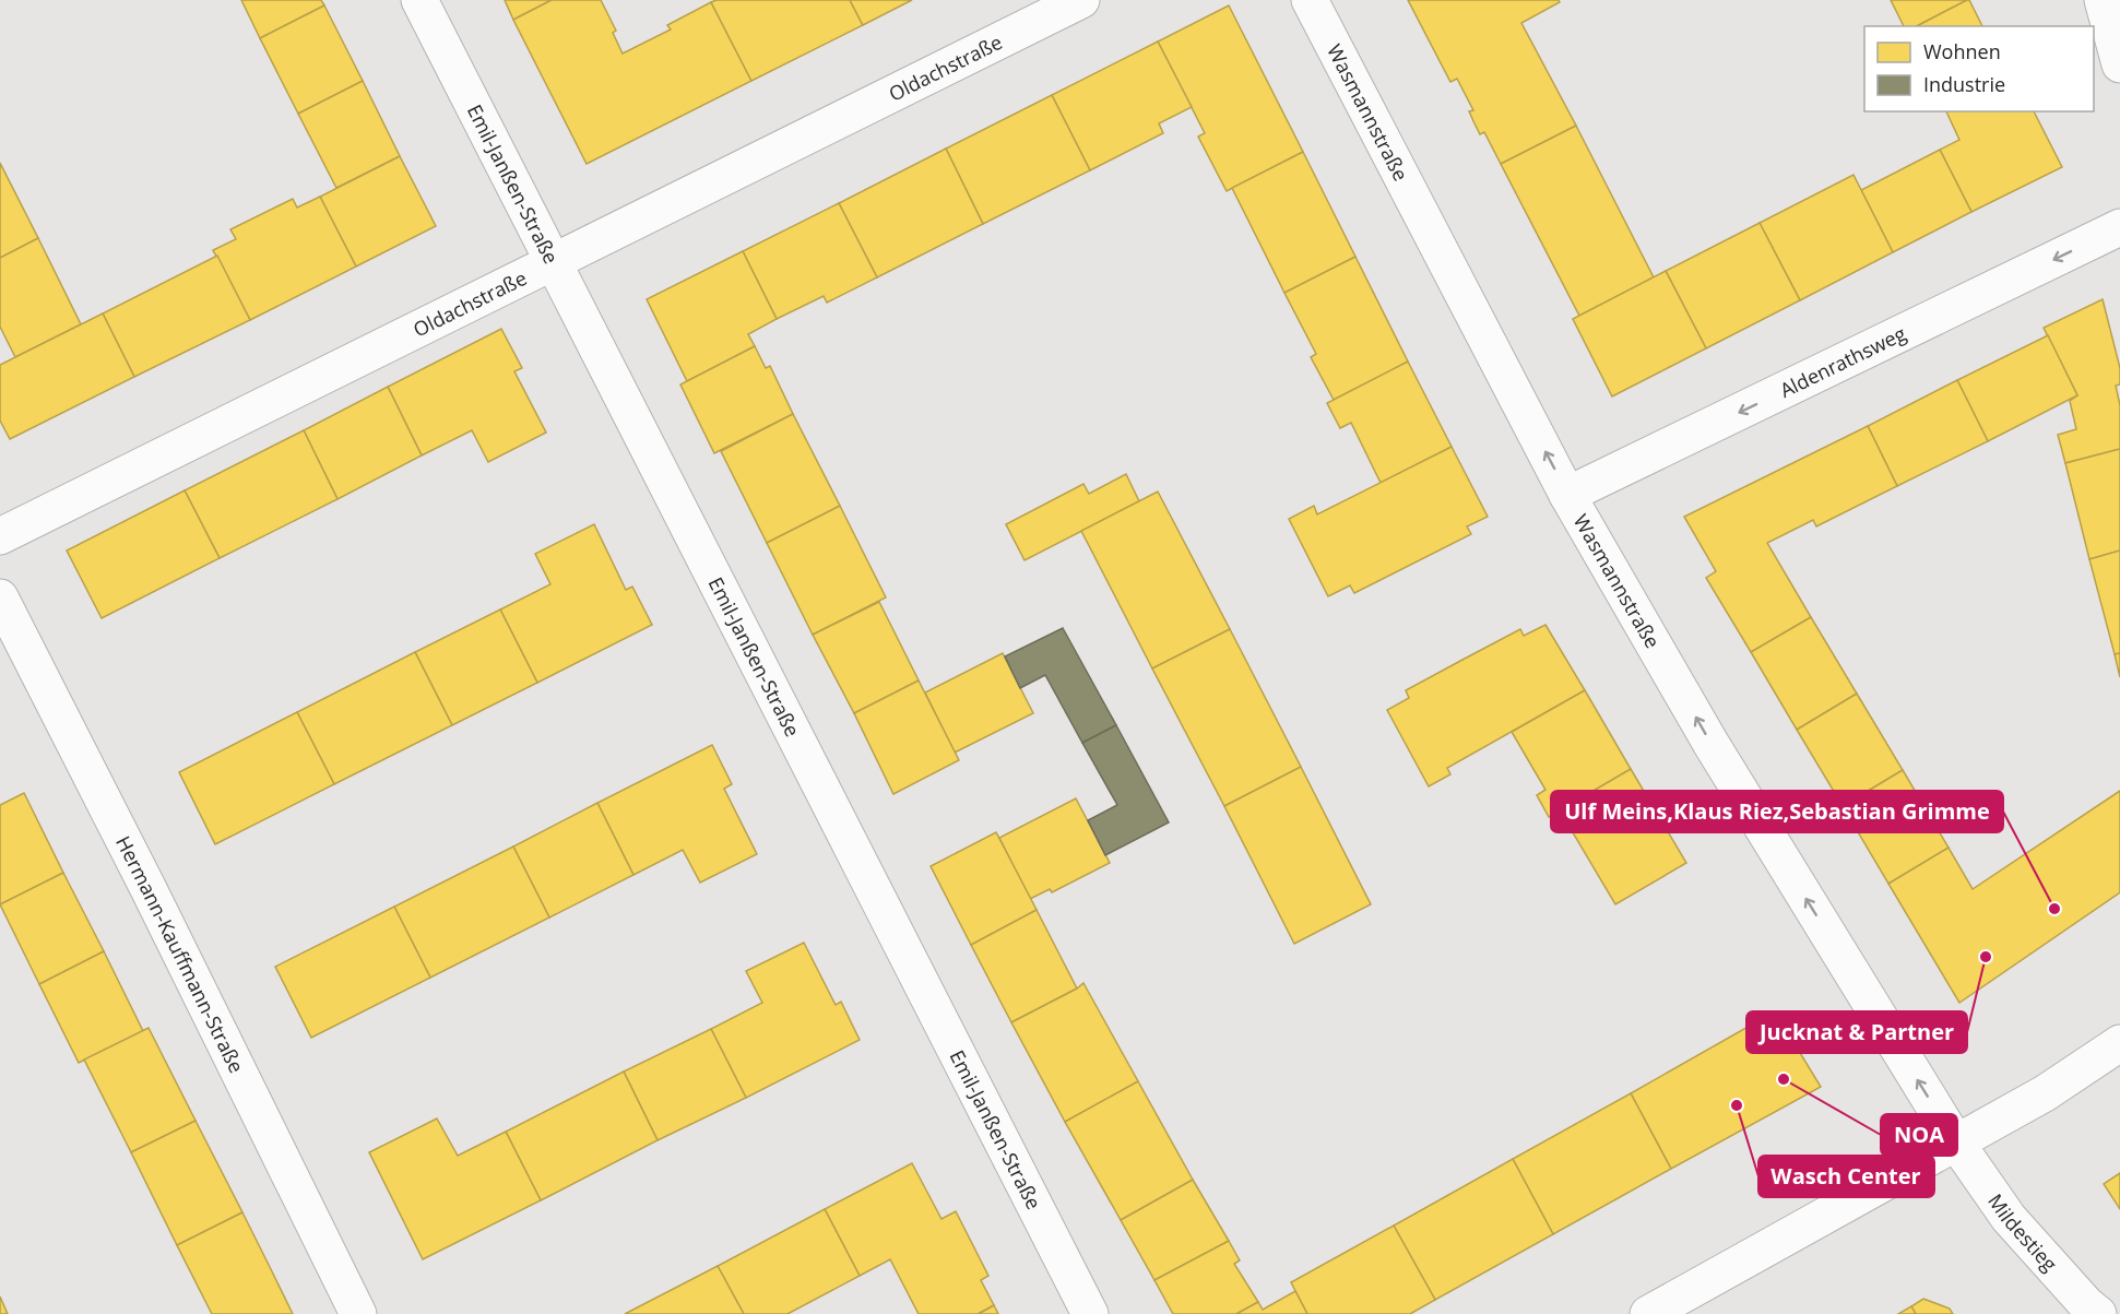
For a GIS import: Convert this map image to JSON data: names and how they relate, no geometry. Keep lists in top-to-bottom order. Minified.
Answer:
{"streets":{"street":["Oldachstraße","Wasmannstraße","Emil-Janßen-Straße","Aldenrathsweg","Hermann-Kauffmann-Straße","Mildestieg"]},"crossings":[["Oldachstraße","Emil-Janßen-Straße"],["Wasmannstraße","Aldenrathsweg"],["Wasmannstraße","Mildestieg"]],"one_way":["Wasmannstraße","Aldenrathsweg"],"places":["Ulf Meins,Klaus Riez,Sebastian Grimme","Jucknat & Partner","NOA","Wasch Center"],"legend":["Wohnen","Industrie"]}
